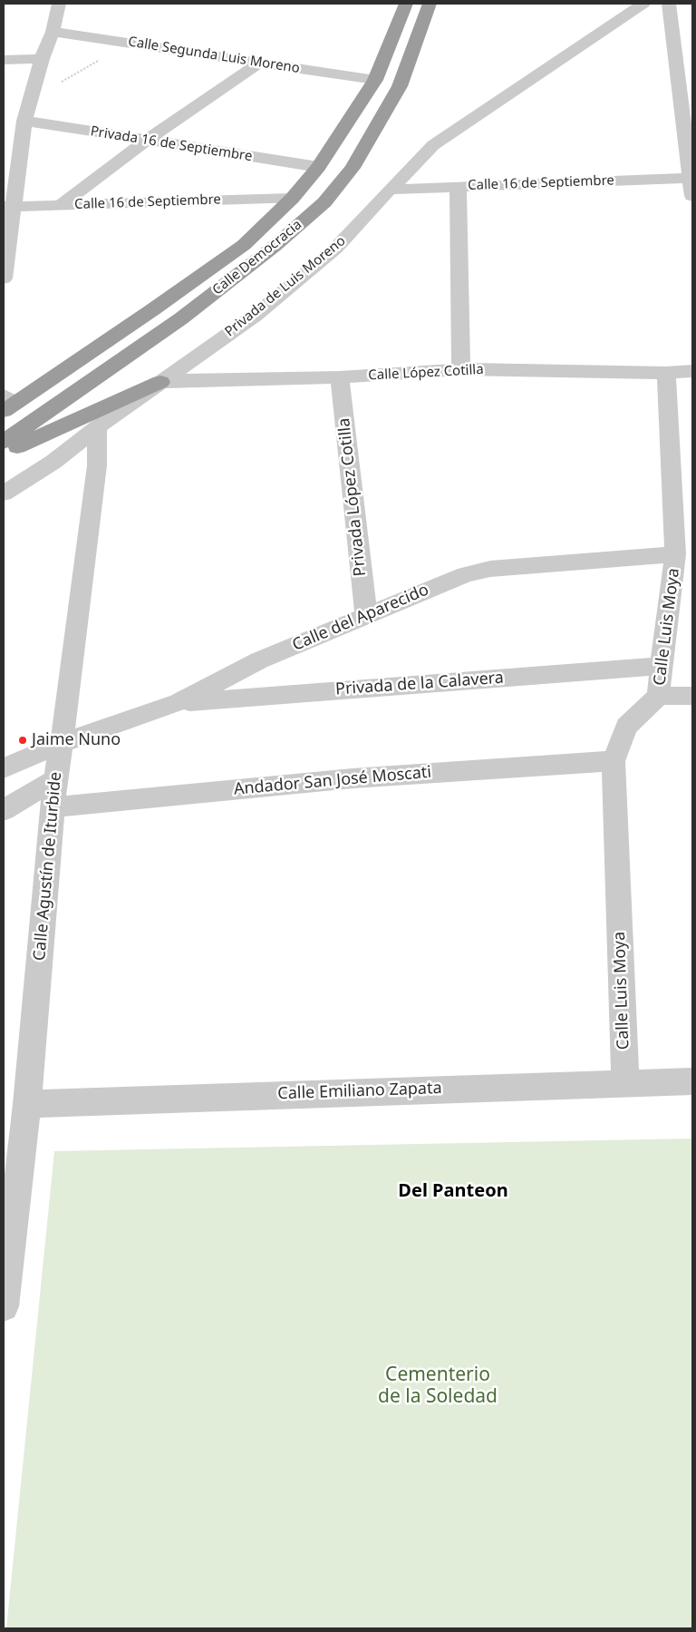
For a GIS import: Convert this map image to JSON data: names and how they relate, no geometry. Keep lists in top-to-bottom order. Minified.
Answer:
{"streets":{"highway":["Calle Democracia"],"street":["Calle Segunda Luis Moreno","Privada 16 de Septiembre","Calle 16 de Septiembre","Privada de Luis Moreno","Calle López Cotilla","Privada López Cotilla","Calle del Aparecido","Calle Luis Moya","Privada de la Calavera","Andador San José Moscati","Calle Agustín de Iturbide","Calle Emiliano Zapata"]},"crossings":[["Calle Segunda Luis Moreno","Calle Democracia"],["Privada 16 de Septiembre","Calle Democracia"],["Calle 16 de Septiembre","Calle Democracia"],["Calle 16 de Septiembre","Privada de Luis Moreno"],["Privada de Luis Moreno","Calle López Cotilla"],["Privada de Luis Moreno","Calle Agustín de Iturbide"],["Calle López Cotilla","Privada López Cotilla"],["Calle López Cotilla","Calle Luis Moya"],["Privada López Cotilla","Calle del Aparecido"],["Calle del Aparecido","Calle Luis Moya"],["Calle del Aparecido","Privada de la Calavera"],["Calle del Aparecido","Calle Agustín de Iturbide"],["Calle Luis Moya","Privada de la Calavera"],["Calle Luis Moya","Andador San José Moscati"],["Calle Luis Moya","Calle Emiliano Zapata"],["Andador San José Moscati","Calle Agustín de Iturbide"],["Calle Agustín de Iturbide","Calle Emiliano Zapata"]],"districts":["Del Panteon"],"parks":["Cementerio de la Soledad"],"places":["Jaime Nuno"]}
